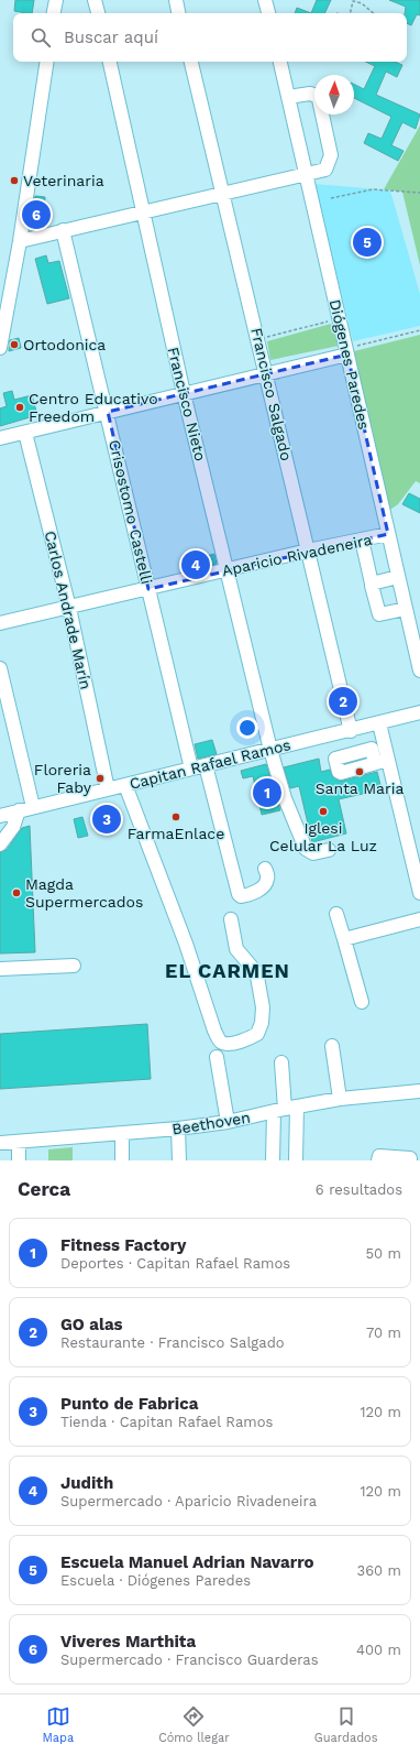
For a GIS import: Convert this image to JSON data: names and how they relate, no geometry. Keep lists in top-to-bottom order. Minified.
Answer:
{"streets":{"street":["Diógenes Paredes","Francisco Salgado","Francisco Nieto","Crisostomo Castelli","Aparicio Rivadeneira","Carlos Andrade Marín","Capitan Rafael Ramos","Beethoven"]},"crossings":[["Diógenes Paredes","Aparicio Rivadeneira"],["Francisco Salgado","Aparicio Rivadeneira"],["Francisco Salgado","Capitan Rafael Ramos"],["Francisco Nieto","Aparicio Rivadeneira"],["Francisco Nieto","Capitan Rafael Ramos"],["Crisostomo Castelli","Aparicio Rivadeneira"],["Crisostomo Castelli","Capitan Rafael Ramos"],["Aparicio Rivadeneira","Carlos Andrade Marín"],["Carlos Andrade Marín","Capitan Rafael Ramos"]],"districts":["EL CARMEN"],"places":["Veterinaria","Ortodonica","Centro Educativo Freedom","Santa Maria","Floreria Faby","Iglesi Celular La Luz","FarmaEnlace","Magda Supermercados"],"north":"top","page":{"search":"Buscar aquí","pins":["6","5","4","2","1","3"],"heading":["Cerca","6 resultados"],"list":[{"mark":"1","name":"Fitness Factory","note":"Deportes · Capitan Rafael Ramos","value":"50 m"},{"mark":"2","name":"GO alas","note":"Restaurante · Francisco Salgado","value":"70 m"},{"mark":"3","name":"Punto de Fabrica","note":"Tienda · Capitan Rafael Ramos","value":"120 m"},{"mark":"4","name":"Judith","note":"Supermercado · Aparicio Rivadeneira","value":"120 m"},{"mark":"5","name":"Escuela Manuel Adrian Navarro","note":"Escuela · Diógenes Paredes","value":"360 m"},{"mark":"6","name":"Viveres Marthita","note":"Supermercado · Francisco Guarderas","value":"400 m"}],"nav":["Mapa","Cómo llegar","Guardados"]}}
